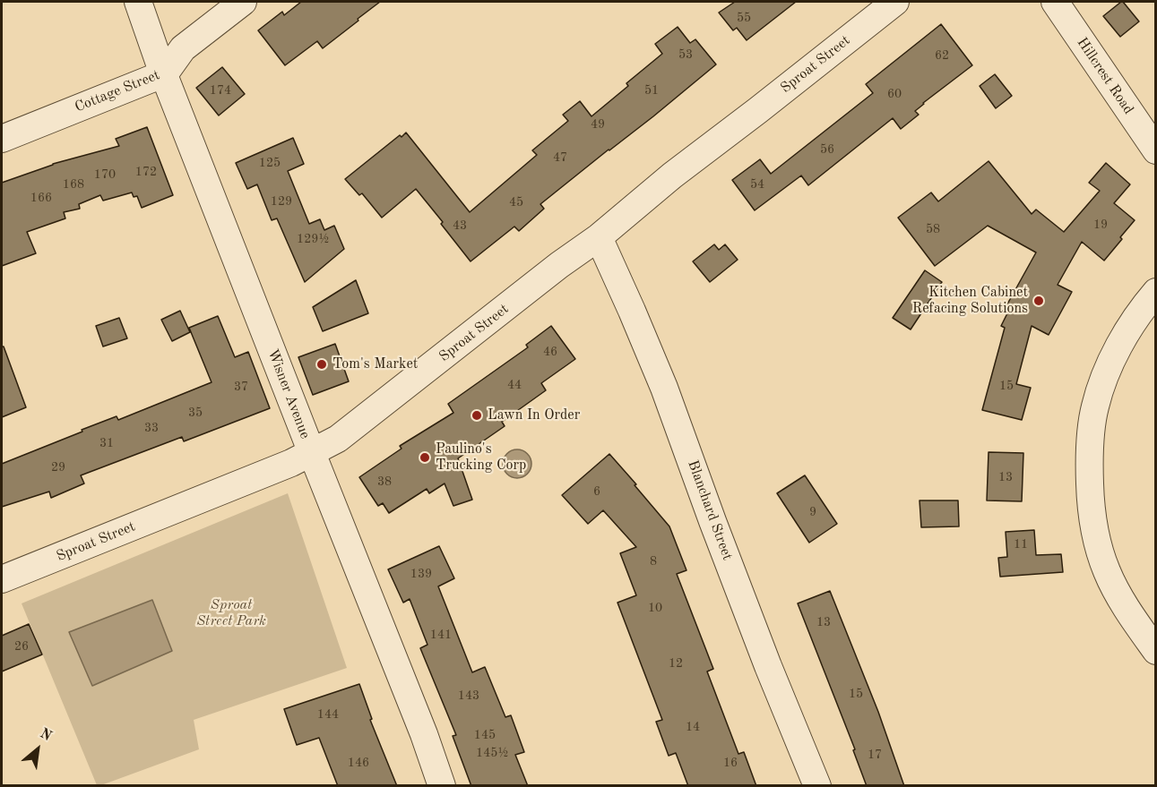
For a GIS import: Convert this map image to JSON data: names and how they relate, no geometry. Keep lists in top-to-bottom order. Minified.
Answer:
{"streets":{"street":["Sproat Street","Hillcrest Road","Cottage Street","Wisner Avenue","Blanchard Street"]},"crossings":[["Sproat Street","Wisner Avenue"],["Sproat Street","Blanchard Street"],["Cottage Street","Wisner Avenue"]],"parks":["Sproat Street Park"],"places":["Kitchen Cabinet Refacing Solutions","Tom's Market","Lawn In Order","Paulino's Trucking Corp"],"house_numbers":["55","53","62","174","51","60","49","56","47","125","172","170","168","54","166","129","45","19","43","58","129½","46","44","15","37","35","33","31","29","13","38","6","9","11","8","139","10","13","141","26","12","15","143","144","14","145","145½","17","146","16"],"north":"top right"}
